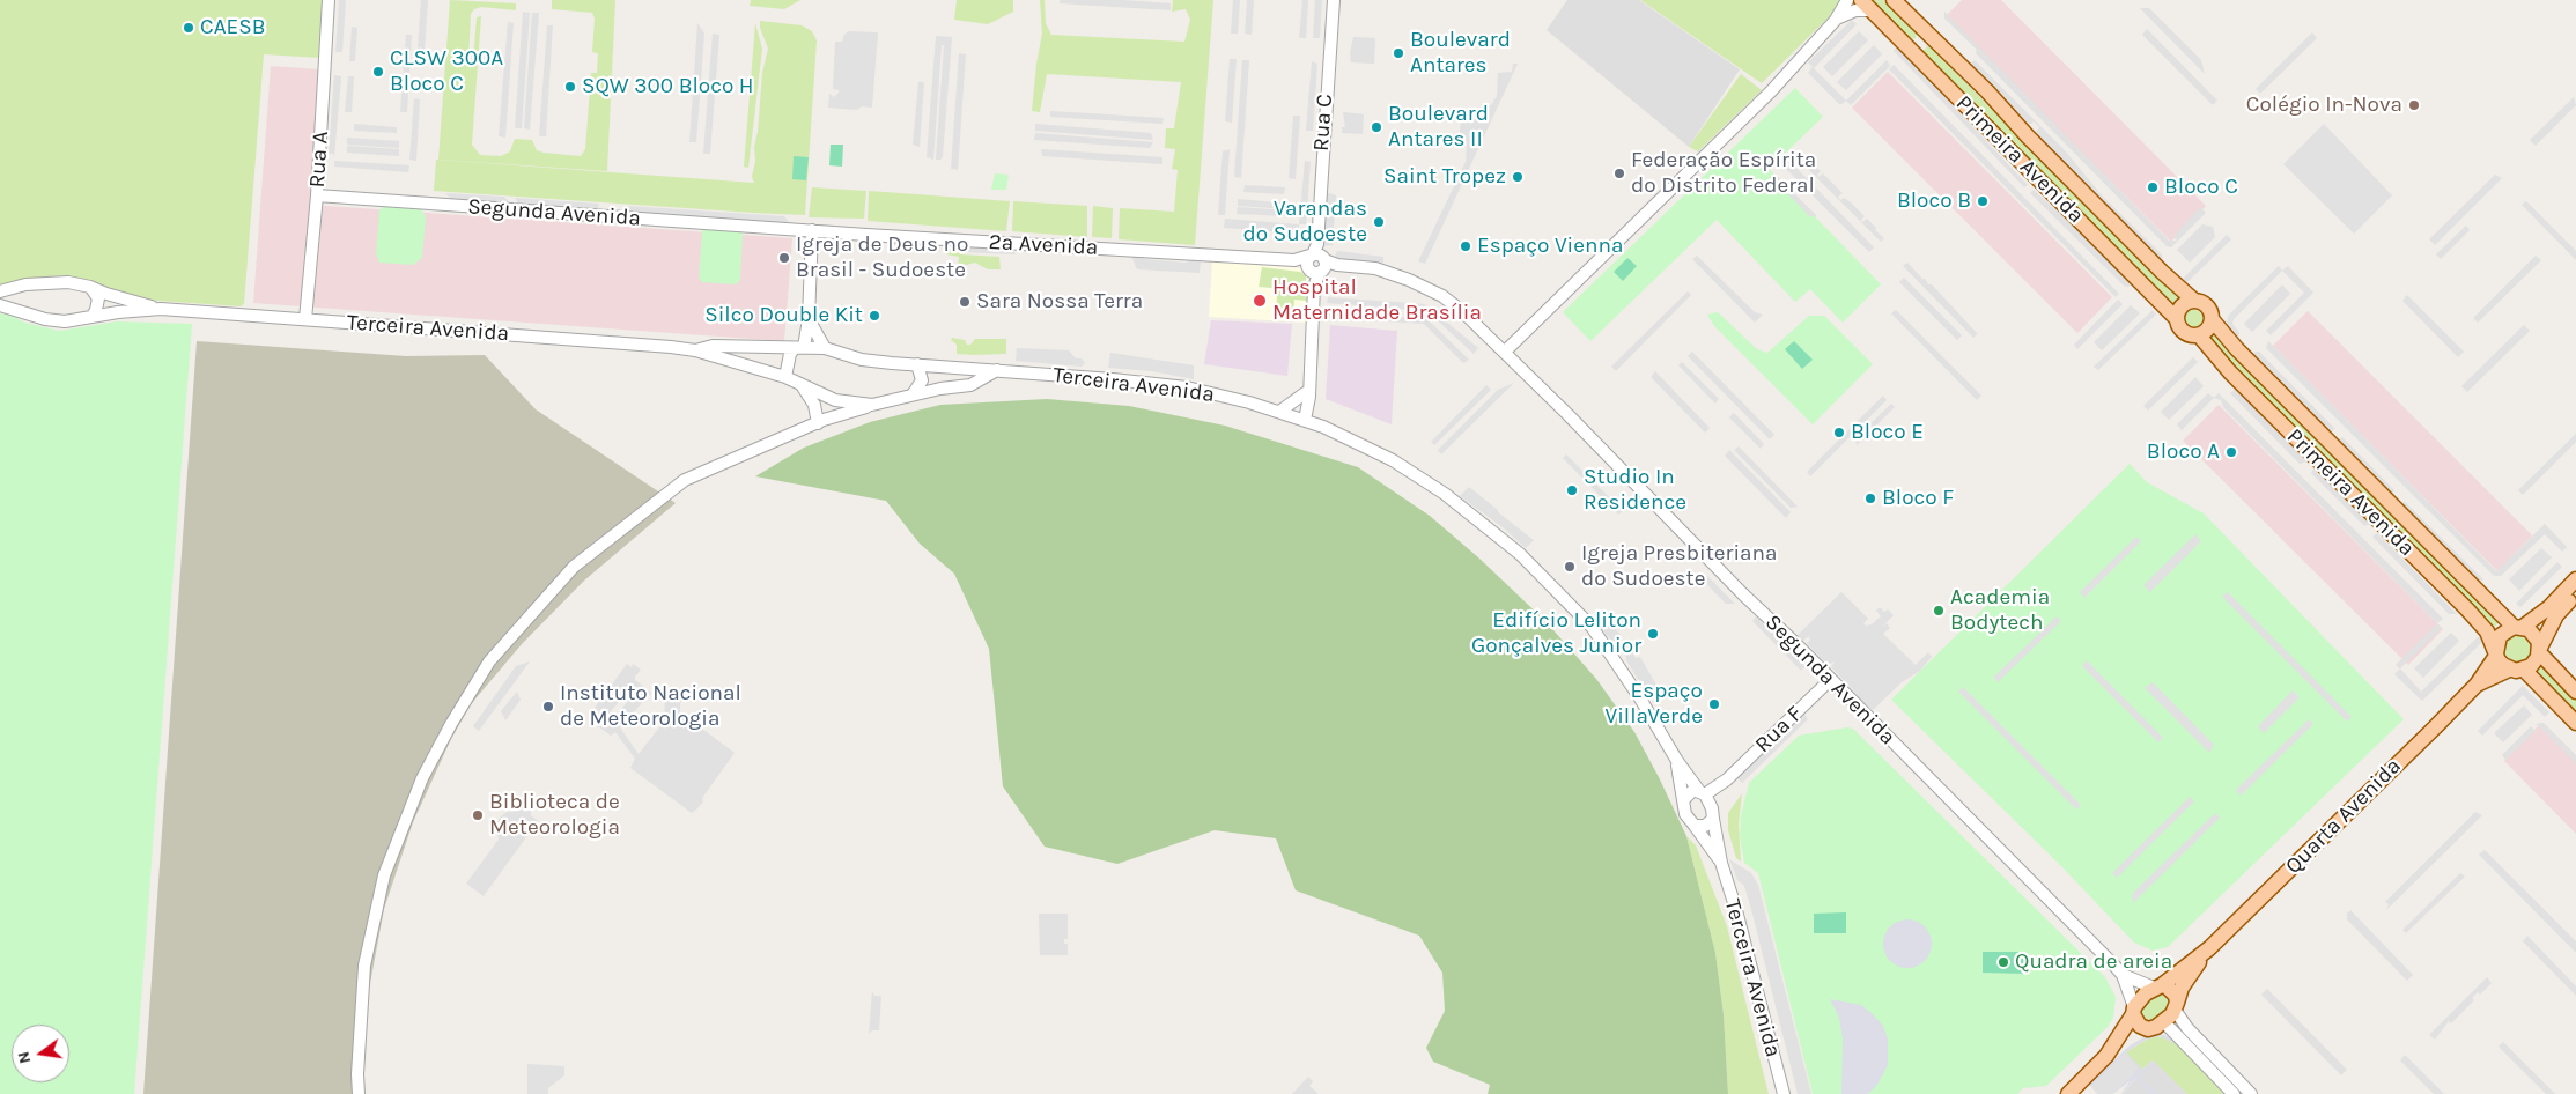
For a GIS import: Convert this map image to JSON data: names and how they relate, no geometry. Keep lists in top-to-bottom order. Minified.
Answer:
{"streets":{"main road":["Primeira Avenida","Quarta Avenida"],"street":["Rua C","Rua A","Segunda Avenida","2ª Avenida","Terceira Avenida","Rua F"]},"crossings":[["Rua C","Segunda Avenida"],["Rua C","2ª Avenida"],["Rua C","Terceira Avenida"],["Rua A","Segunda Avenida"],["Rua A","Terceira Avenida"],["Primeira Avenida","Quarta Avenida"],["Segunda Avenida","2ª Avenida"],["Segunda Avenida","Rua F"],["Segunda Avenida","Quarta Avenida"],["Terceira Avenida","Rua F"]],"places":["CAESB","Boulevard Antares","CLSW 300A Bloco C","SQW 300 Bloco H","Colégio In-Nova","Boulevard Antares II","Federação Espírita do Distrito Federal","Saint Tropez","Bloco C","Bloco B","Varandas do Sudoeste","Espaço Vienna","Igreja de Deus no Brasil - Sudoeste","Hospital Maternidade Brasília","Sara Nossa Terra","Silco Double Kit","Bloco E","Bloco A","Studio In Residence","Bloco F","Igreja Presbiteriana do Sudoeste","Academia Bodytech","Edifício Leliton Gonçalves Junior","Espaço VillaVerde","Instituto Nacional de Meteorologia","Biblioteca de Meteorologia","Quadra de areia"],"north":"left"}
